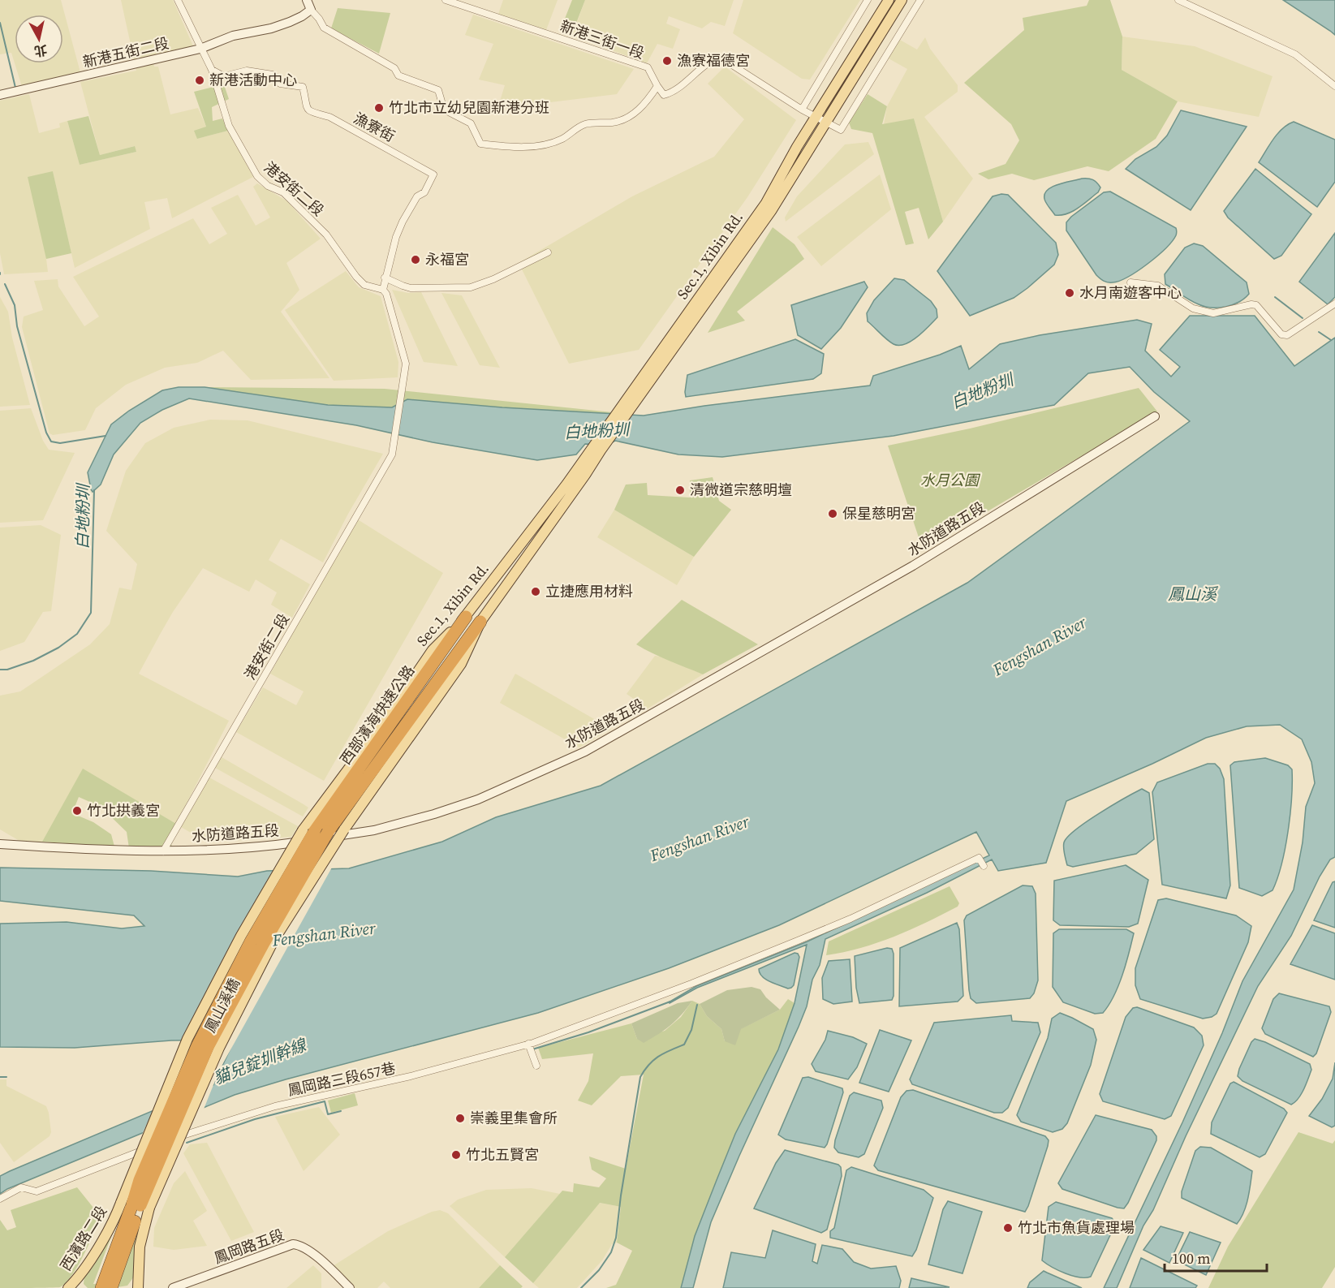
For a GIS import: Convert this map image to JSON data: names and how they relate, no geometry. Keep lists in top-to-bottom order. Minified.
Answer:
{"streets":{"highway":["西部濱海快速公路","鳳山溪橋"],"main road":["Sec.1, Xibin Rd.","西濱路二段"],"street":["新港三街一段","新港五街二段","漁寮街","港安街二段","水防道路五段","鳳岡路三段657巷","鳳岡路五段"]},"crossings":[["新港五街二段","港安街二段"],["漁寮街","港安街二段"],["港安街二段","水防道路五段"],["Sec.1, Xibin Rd.","西部濱海快速公路"],["Sec.1, Xibin Rd.","鳳山溪橋"],["西部濱海快速公路","鳳山溪橋"],["鳳山溪橋","西濱路二段"]],"water":["白地粉圳","鳳山溪","Fengshan River","貓兒錠圳幹線"],"parks":["水月公園"],"places":["漁寮福德宮","新港活動中心","竹北市立幼兒園新港分班","永福宮","水月南遊客中心","清微道宗慈明壇","保星慈明宮","立捷應用材料","竹北拱義宮","崇義里集會所","竹北五賢宮","竹北市魚貨處理場"],"scale_bar":"100 m","north":"bottom"}
